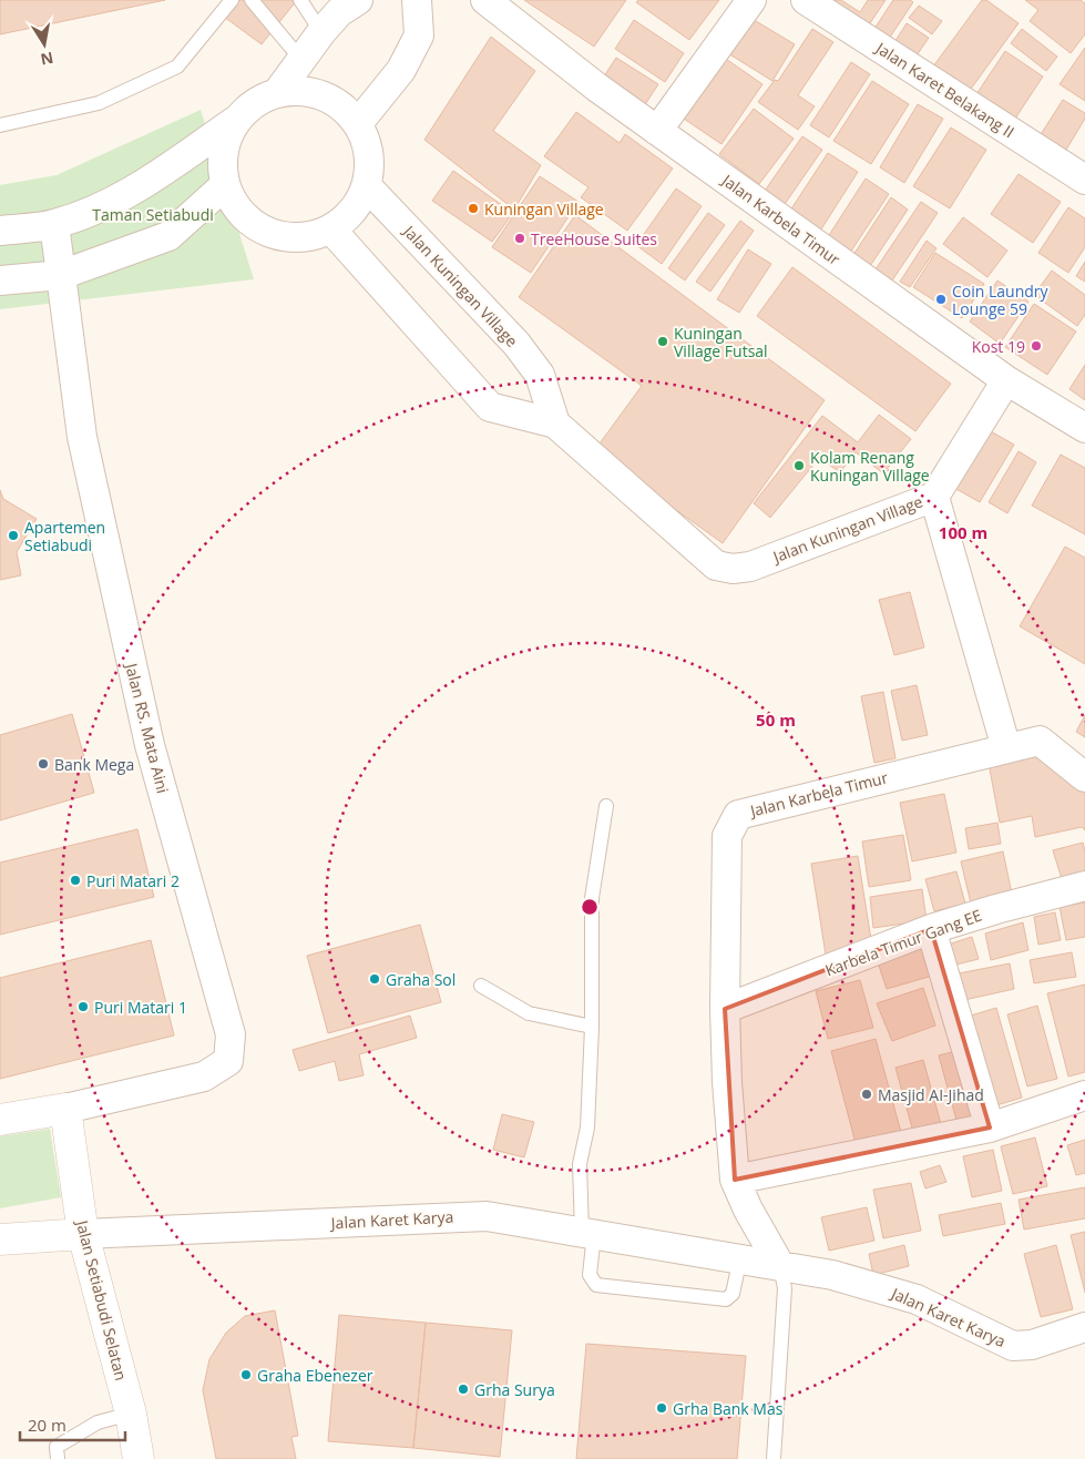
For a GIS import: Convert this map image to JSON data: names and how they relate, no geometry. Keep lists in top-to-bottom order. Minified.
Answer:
{"streets":{"street":["Jalan Karet Belakang II","Jalan Karbela Timur","Jalan Kuningan Village","Jalan RS. Mata Aini","Karbela Timur Gang EE","Jalan Karet Karya","Jalan Setiabudi Selatan"]},"crossings":[["Jalan Karbela Timur","Jalan Kuningan Village"],["Jalan Karbela Timur","Karbela Timur Gang EE"],["Jalan Karbela Timur","Jalan Karet Karya"],["Jalan RS. Mata Aini","Jalan Setiabudi Selatan"],["Jalan Karet Karya","Jalan Setiabudi Selatan"]],"parks":["Taman Setiabudi"],"places":["Kuningan Village","TreeHouse Suites","Coin Laundry Lounge 59","Kuningan Village Futsal","Kost 19","Kolam Renang Kuningan Village","Apartemen Setiabudi","Bank Mega","Puri Matari 2","Graha Sol","Puri Matari 1","Masjid AI-Jihad","Graha Ebenezer","Grha Surya","Grha Bank Mas"],"scale_bar":"20 m","north":"bottom","rings":["100 m","50 m"]}
